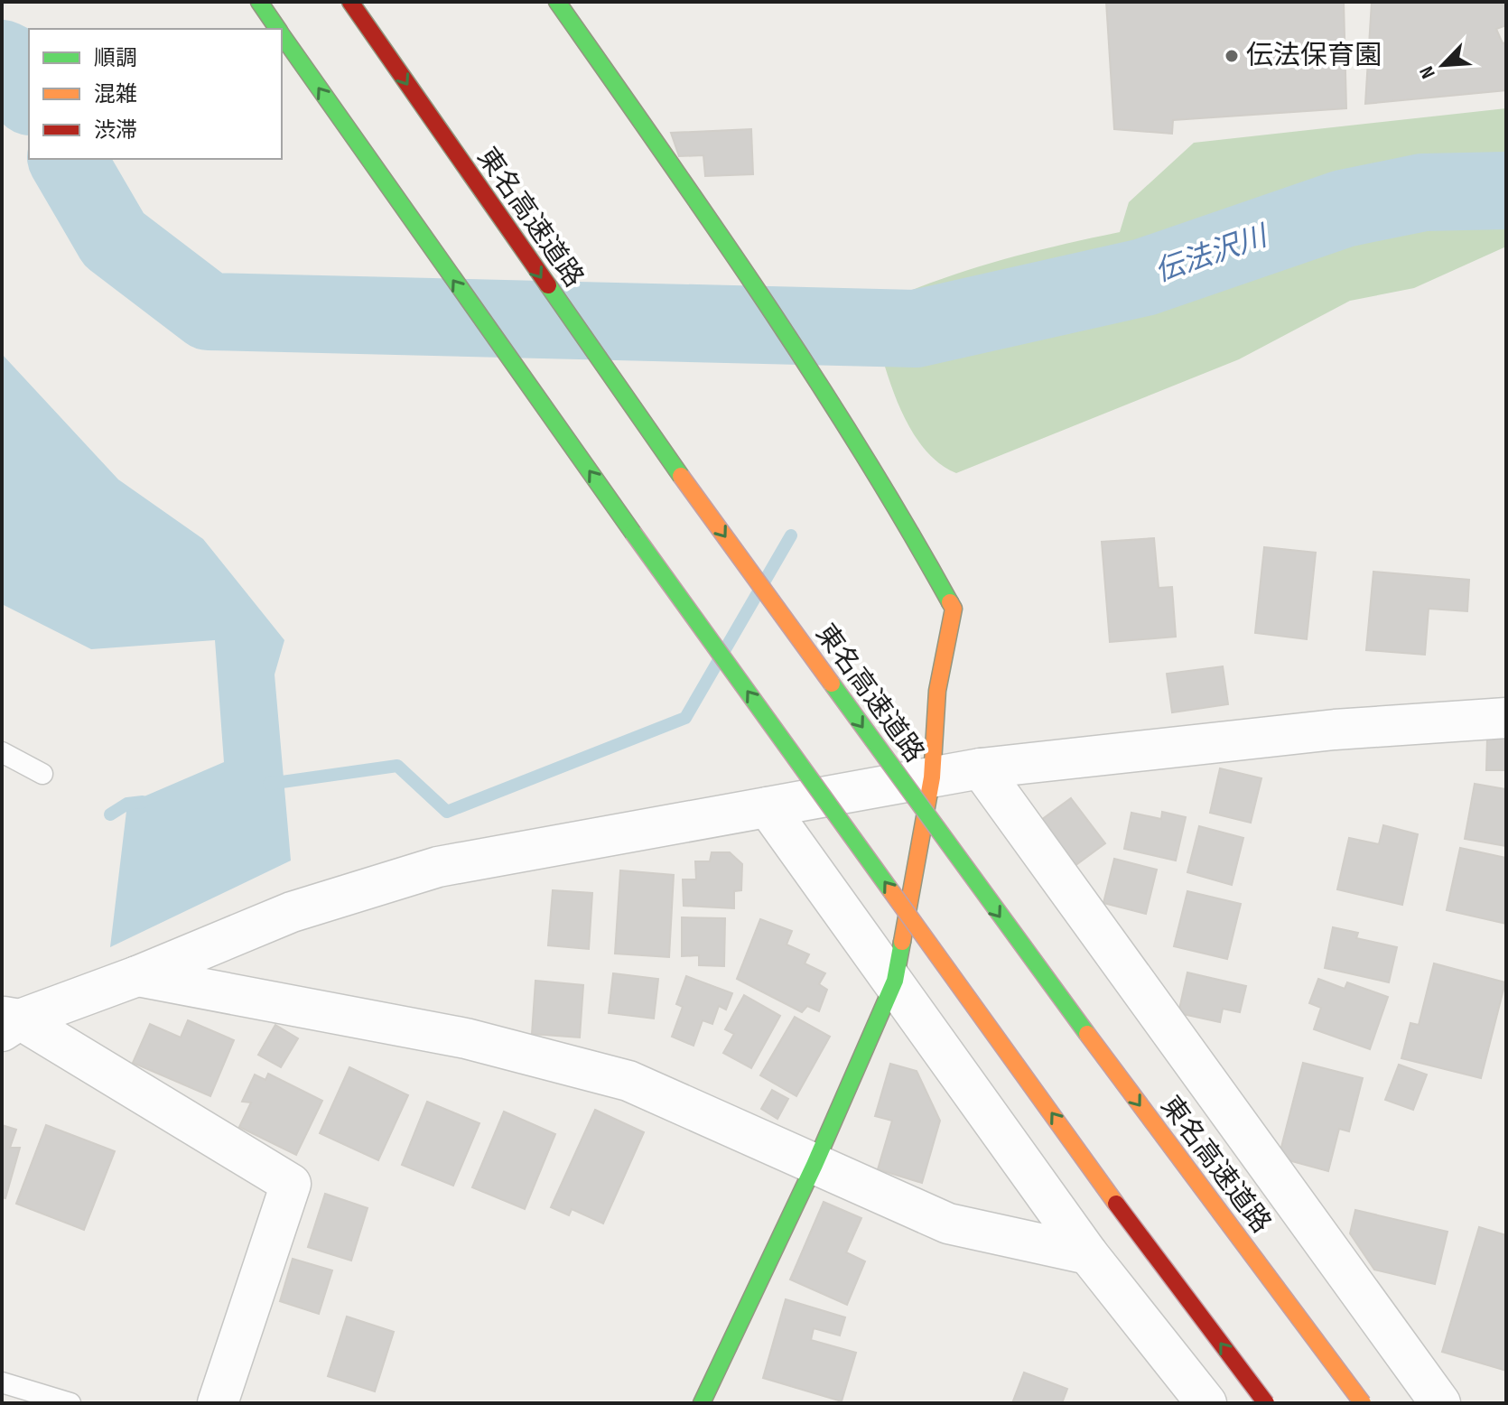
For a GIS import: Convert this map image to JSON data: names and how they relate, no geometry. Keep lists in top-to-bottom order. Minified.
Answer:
{"streets":{"main road":["東名高速道路"]},"water":["伝法沢川"],"places":["伝法保育園"],"legend":["順調","混雑","渋滞"],"north":"bottom left"}
